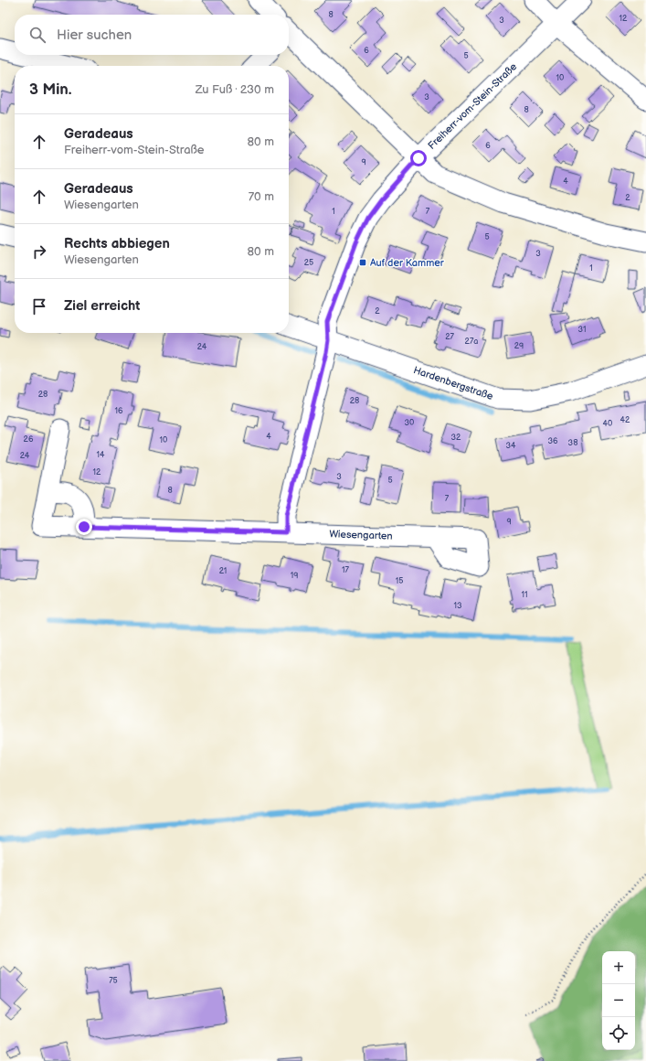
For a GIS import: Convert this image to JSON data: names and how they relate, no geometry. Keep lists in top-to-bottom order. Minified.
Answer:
{"streets":{"street":["Freiherr-vom-Stein-Straße","Hardenbergstraße","Wiesengarten"]},"crossings":[["Freiherr-vom-Stein-Straße","Hardenbergstraße"]],"places":{"transit":["Auf der Kammer"]},"house_numbers":["8","12","3","6","5","10","3","8","6","9","4","2","1","7","5","3","25","1","2","31","27","27a","29","24","28","28","16","42","30","40","4","32","26","10","36","38","34","14","24","12","3","5","8","7","9","17","21","19","15","11","13","75"],"page":{"search":"Hier suchen","heading":["3 Min.","Zu Fuß · 230 m"],"list":[["Geradeaus","Freiherr-vom-Stein-Straße","80 m"],["Geradeaus","Wiesengarten","70 m"],["Rechts abbiegen","Wiesengarten","80 m"],"Ziel erreicht"],"map_buttons":["+","−"]}}
